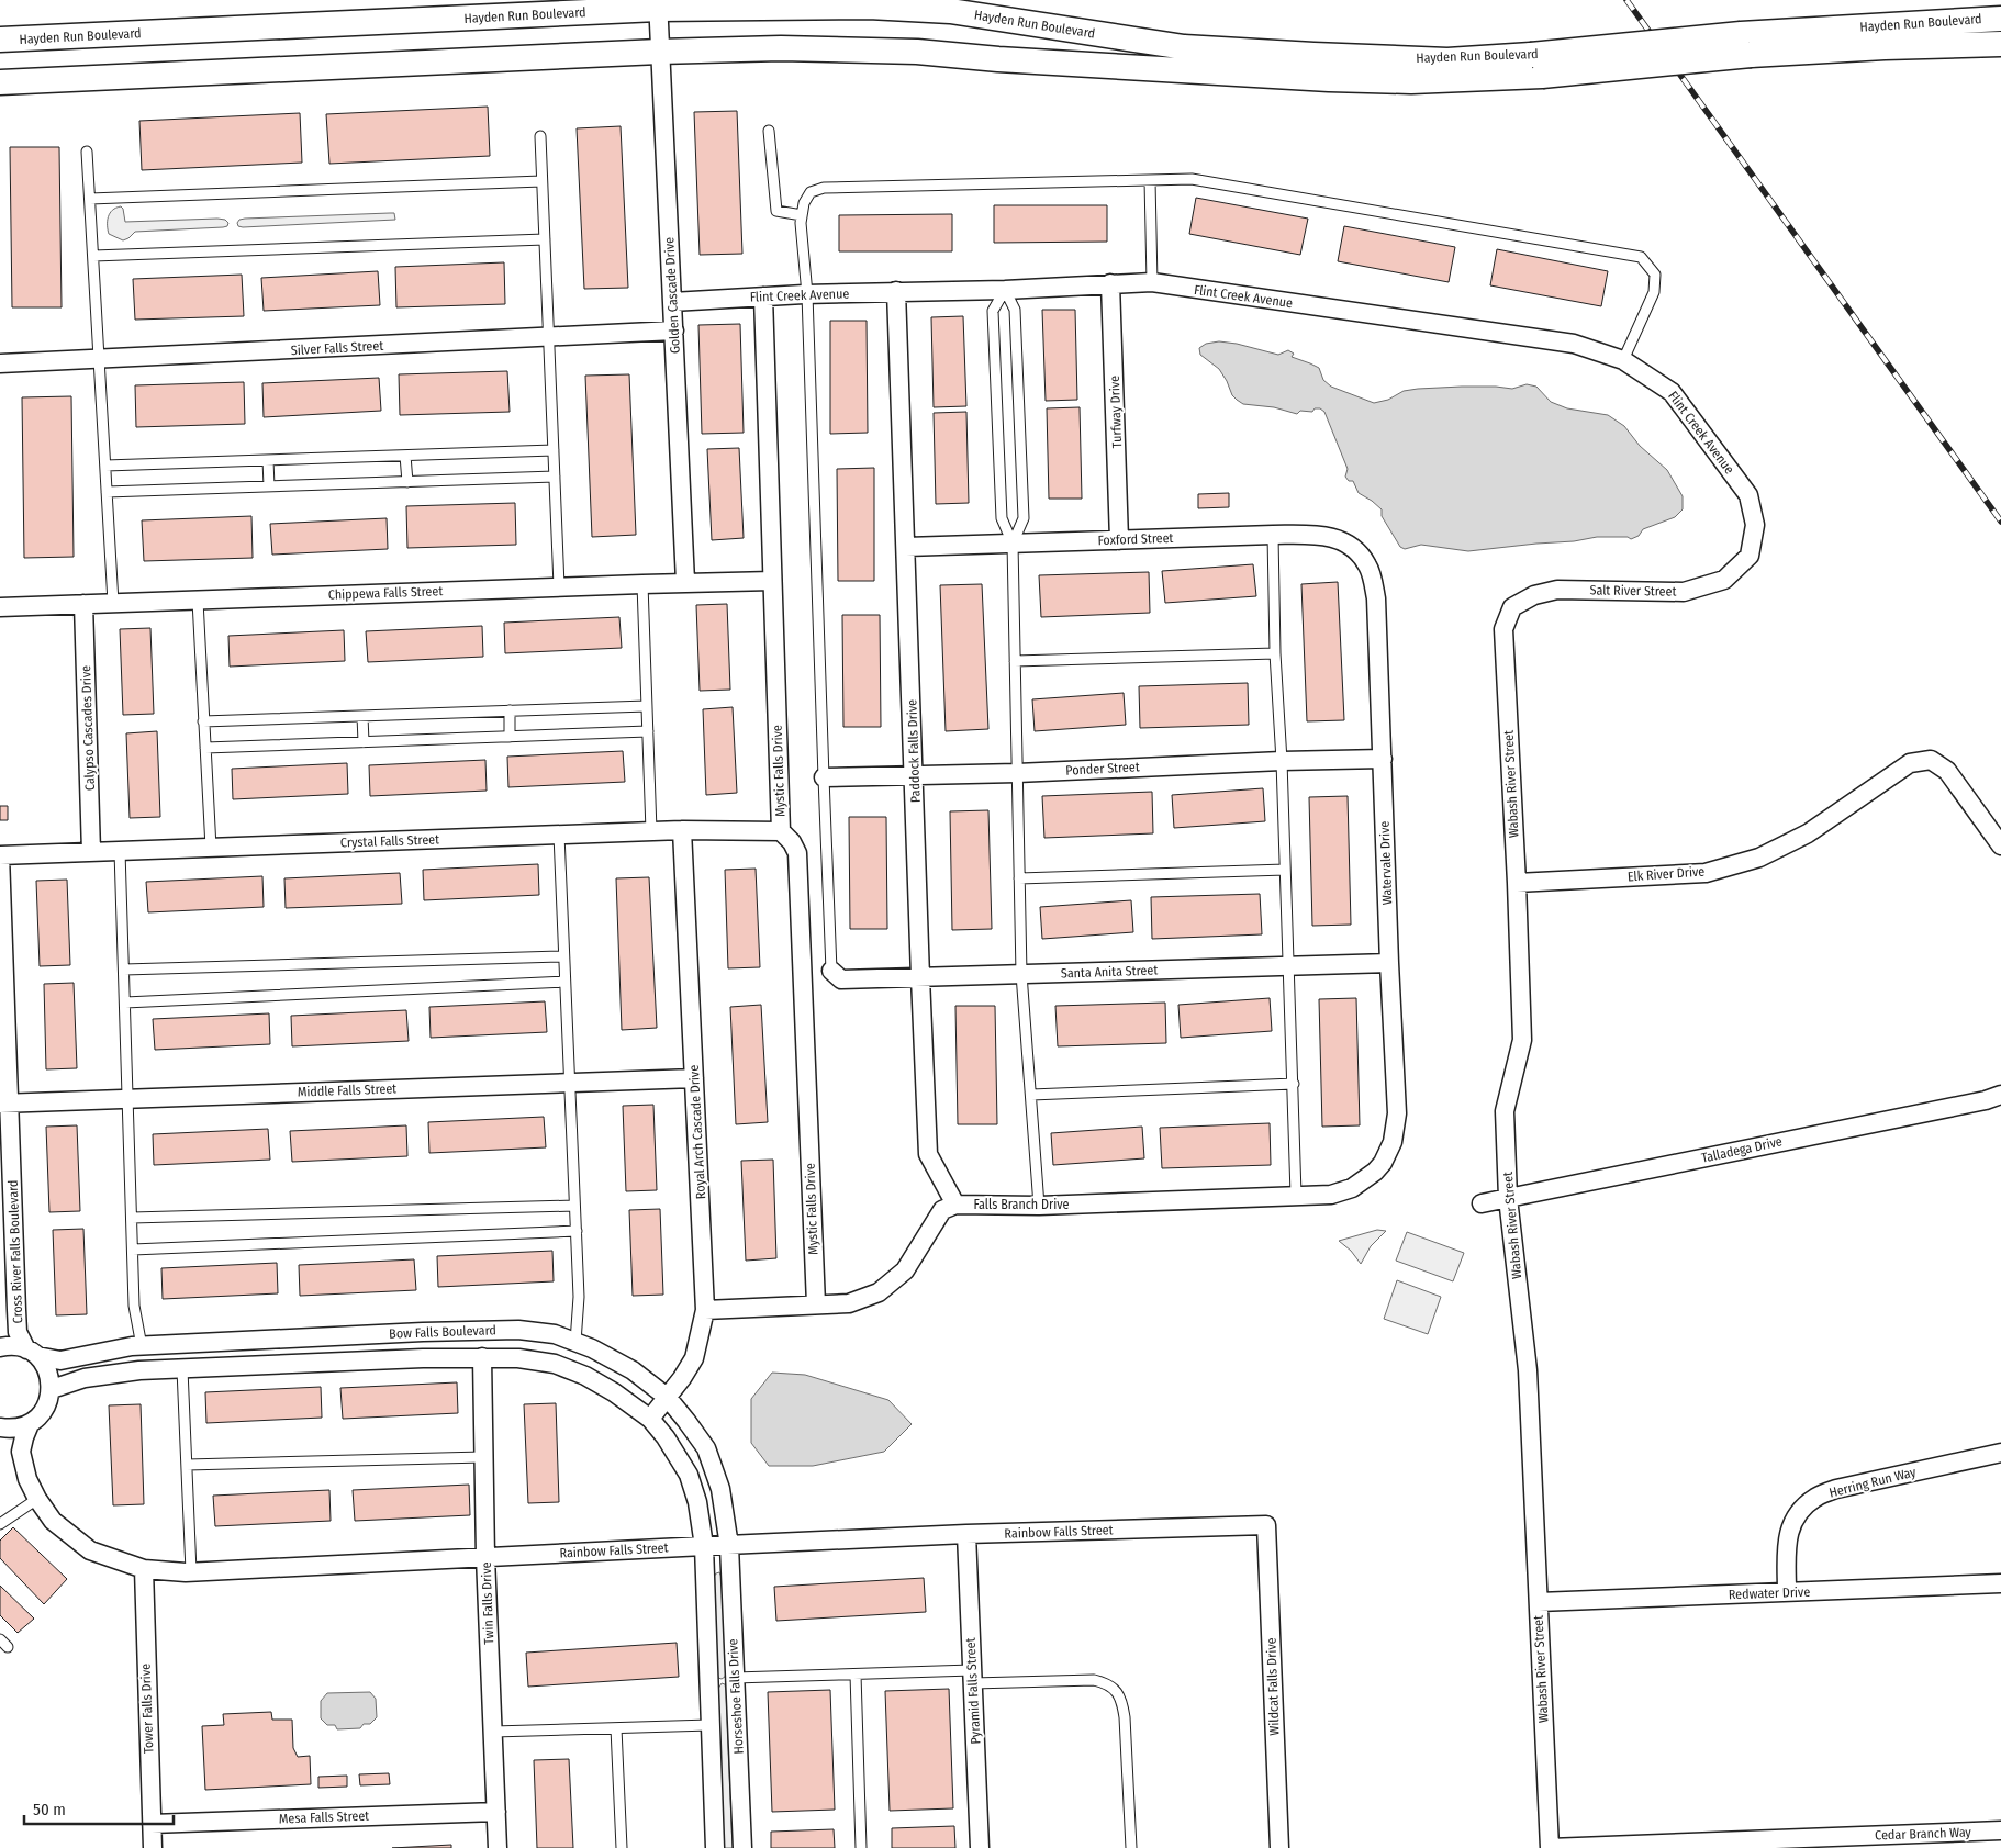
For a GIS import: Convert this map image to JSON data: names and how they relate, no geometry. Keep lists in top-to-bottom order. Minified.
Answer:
{"streets":{"main road":["Hayden Run Boulevard"],"street":["Golden Cascade Drive","Flint Creek Avenue","Silver Falls Street","Turfway Drive","Foxford Street","Salt River Street","Chippewa Falls Street","Calypso Cascades Drive","Paddock Falls Drive","Ponder Street","Mystic Falls Drive","Wabash River Street","Crystal Falls Street","Watervale Drive","Elk River Drive","Santa Anita Street","Middle Falls Street","Royal Arch Cascade Drive","Talladega Drive","Falls Branch Drive","Cross River Falls Boulevard","Bow Falls Boulevard","Herring Run Way","Rainbow Falls Street","Redwater Drive","Twin Falls Drive","Wildcat Falls Drive","Pyramid Falls Street","Horseshoe Falls Drive","Tower Falls Drive","Mesa Falls Street","Cedar Branch Way"]},"crossings":[["Hayden Run Boulevard","Golden Cascade Drive"],["Golden Cascade Drive","Flint Creek Avenue"],["Golden Cascade Drive","Silver Falls Street"],["Golden Cascade Drive","Chippewa Falls Street"],["Flint Creek Avenue","Turfway Drive"],["Flint Creek Avenue","Salt River Street"],["Flint Creek Avenue","Paddock Falls Drive"],["Flint Creek Avenue","Mystic Falls Drive"],["Turfway Drive","Foxford Street"],["Foxford Street","Paddock Falls Drive"],["Foxford Street","Watervale Drive"],["Salt River Street","Wabash River Street"],["Chippewa Falls Street","Calypso Cascades Drive"],["Chippewa Falls Street","Mystic Falls Drive"],["Calypso Cascades Drive","Crystal Falls Street"],["Paddock Falls Drive","Ponder Street"],["Paddock Falls Drive","Santa Anita Street"],["Paddock Falls Drive","Falls Branch Drive"],["Ponder Street","Watervale Drive"],["Mystic Falls Drive","Crystal Falls Street"],["Mystic Falls Drive","Falls Branch Drive"],["Wabash River Street","Elk River Drive"],["Wabash River Street","Talladega Drive"],["Wabash River Street","Redwater Drive"],["Wabash River Street","Cedar Branch Way"],["Crystal Falls Street","Royal Arch Cascade Drive"],["Crystal Falls Street","Cross River Falls Boulevard"],["Watervale Drive","Santa Anita Street"],["Watervale Drive","Falls Branch Drive"],["Middle Falls Street","Royal Arch Cascade Drive"],["Middle Falls Street","Cross River Falls Boulevard"],["Royal Arch Cascade Drive","Falls Branch Drive"],["Royal Arch Cascade Drive","Bow Falls Boulevard"],["Cross River Falls Boulevard","Bow Falls Boulevard"],["Bow Falls Boulevard","Rainbow Falls Street"],["Bow Falls Boulevard","Twin Falls Drive"],["Bow Falls Boulevard","Horseshoe Falls Drive"],["Herring Run Way","Redwater Drive"],["Rainbow Falls Street","Twin Falls Drive"],["Rainbow Falls Street","Wildcat Falls Drive"],["Rainbow Falls Street","Pyramid Falls Street"],["Rainbow Falls Street","Horseshoe Falls Drive"],["Rainbow Falls Street","Tower Falls Drive"],["Twin Falls Drive","Mesa Falls Street"],["Tower Falls Drive","Mesa Falls Street"]],"scale_bar":"50 m"}
